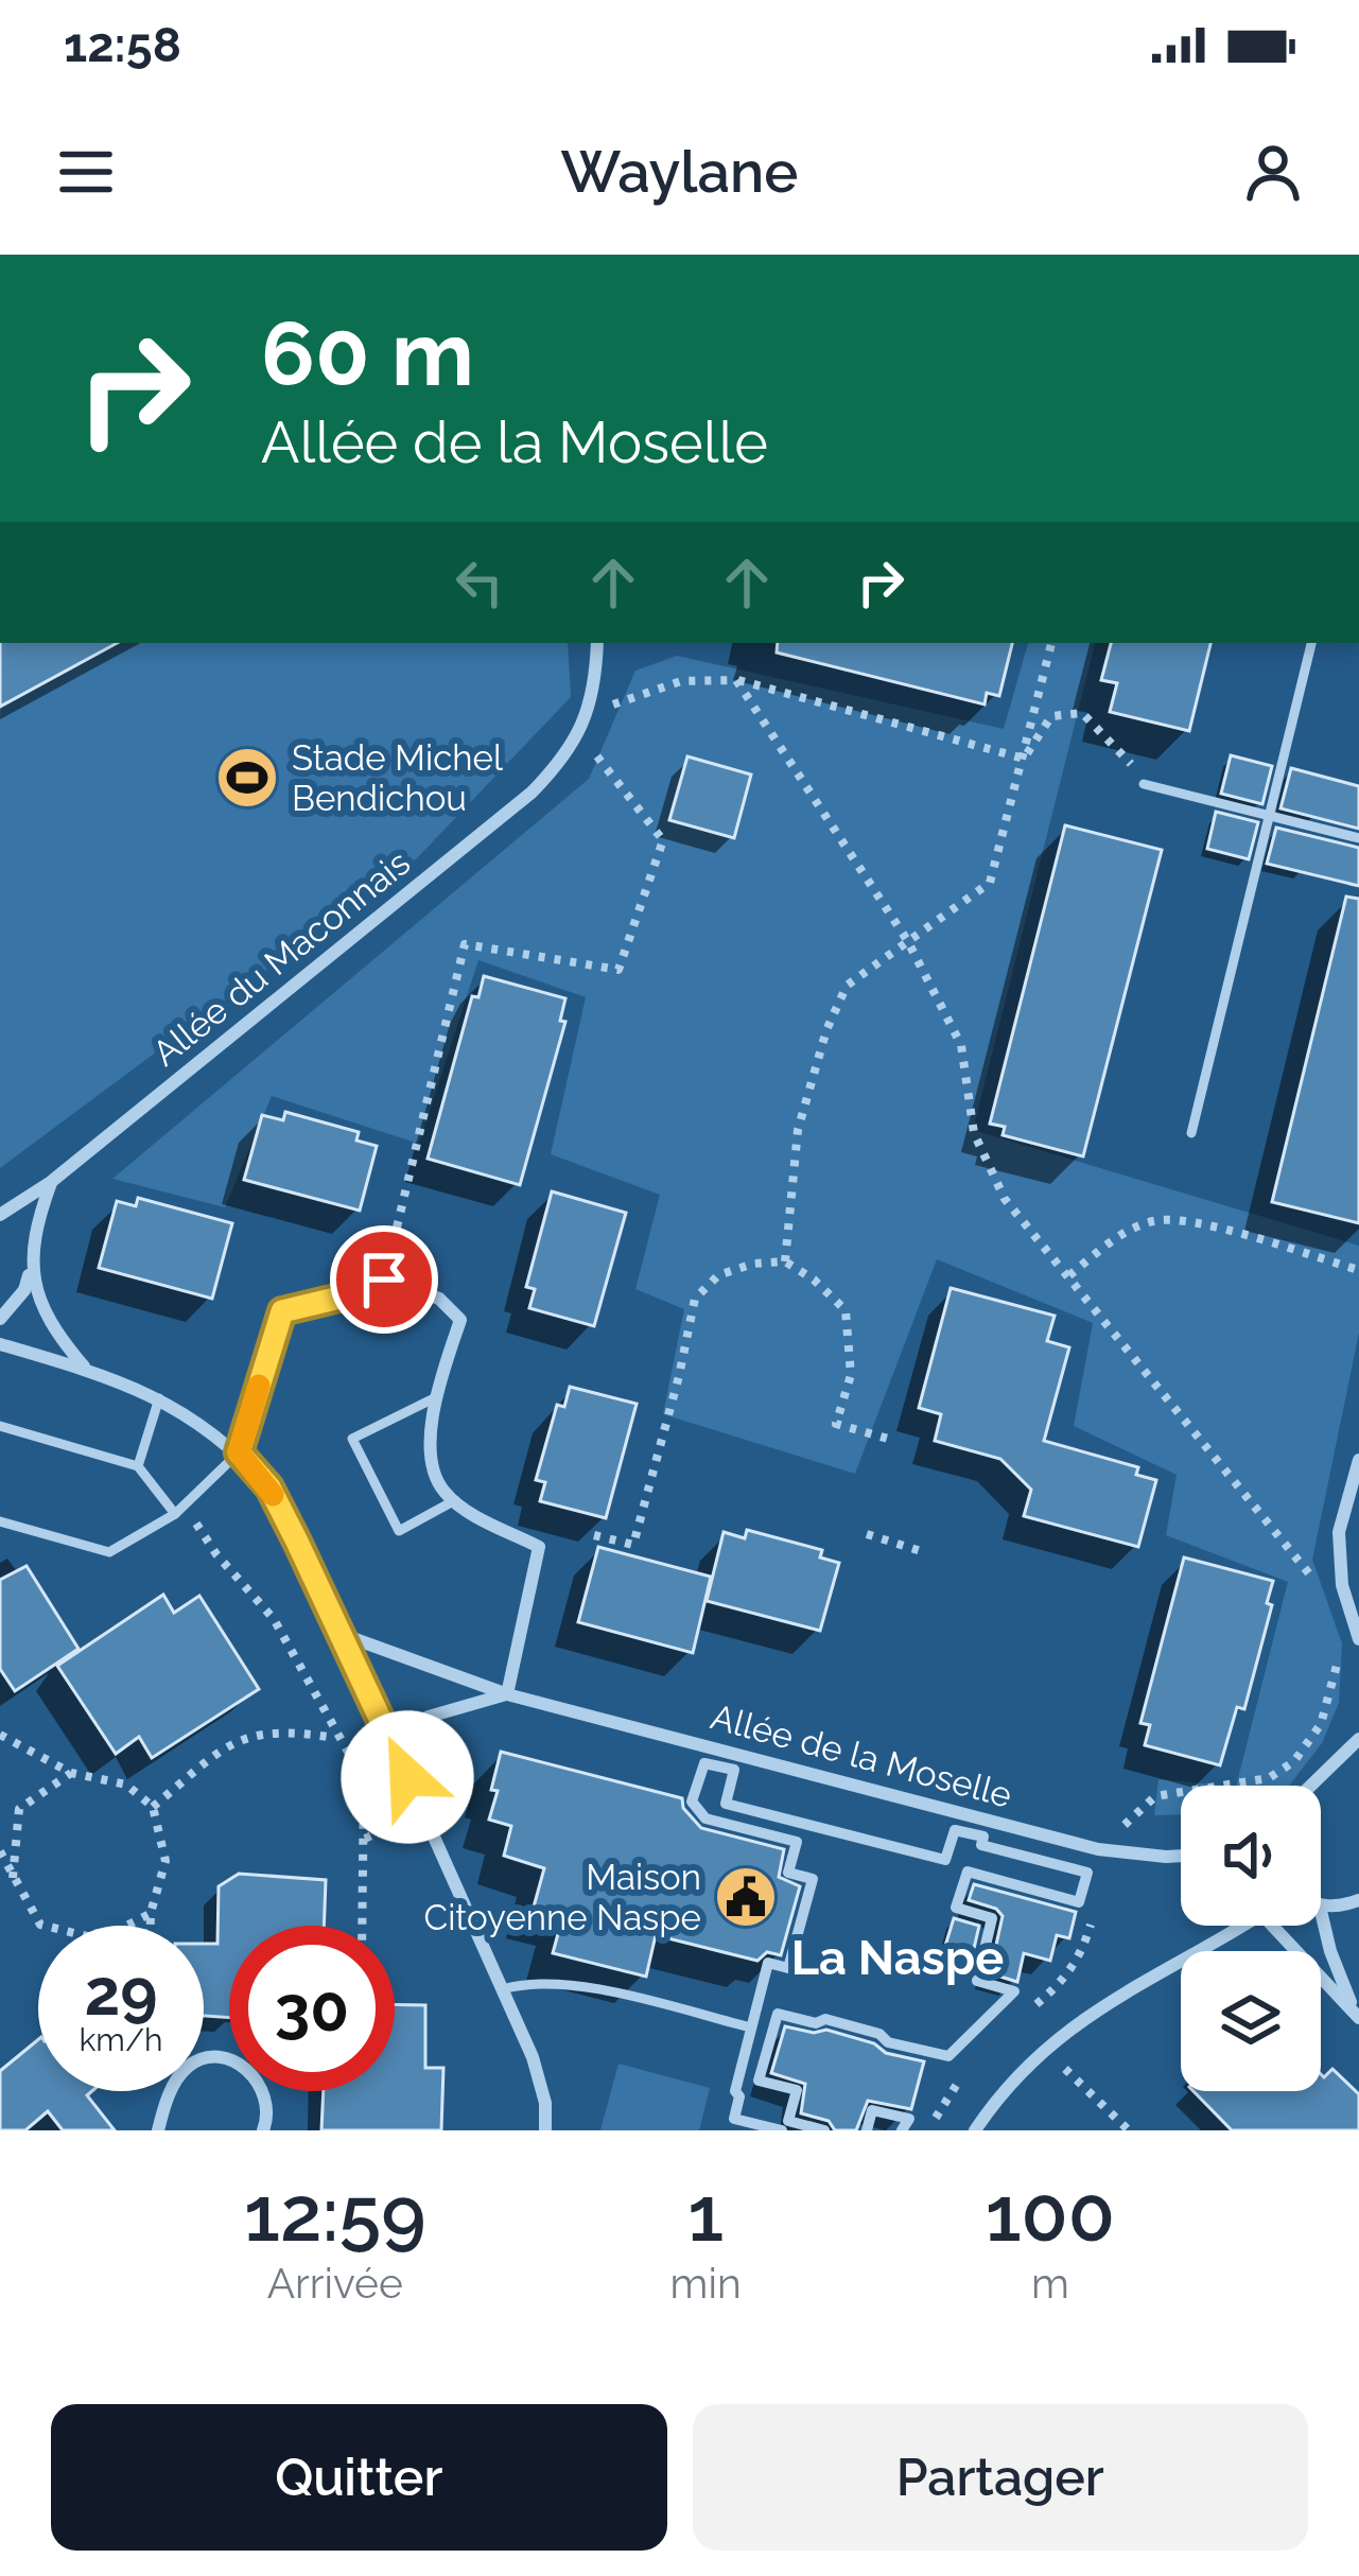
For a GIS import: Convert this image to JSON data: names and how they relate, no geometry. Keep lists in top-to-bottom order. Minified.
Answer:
{"streets":{"street":["Allée du Maconnais","Allée de la Moselle"]},"districts":["La Naspe"],"places":{"sports":["Stade Michel Bendichou"],"public building":["Maison Citoyenne Naspe"]},"page":{"status":"12:58","header":"Waylane","turn":["60 m","Allée de la Moselle"],"speed":"29 km/h","limit":"30","eta":["12:59","Arrivée","1","min","100","m"],"buttons":["Quitter","Partager"]}}
